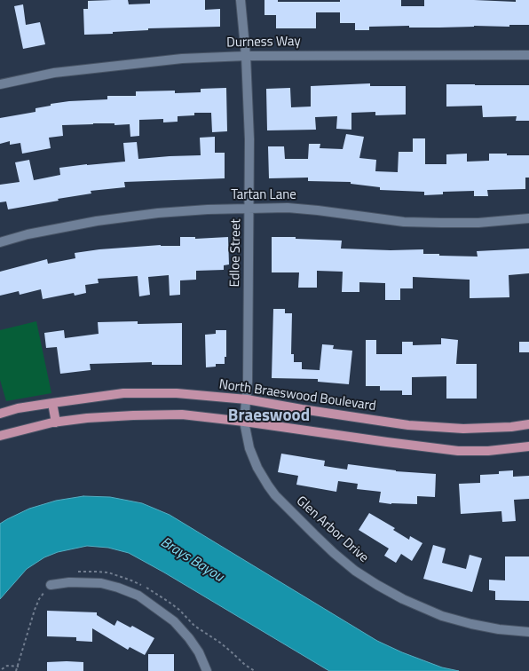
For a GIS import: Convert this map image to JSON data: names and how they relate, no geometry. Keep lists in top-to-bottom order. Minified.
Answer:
{"streets":{"main road":["North Braeswood Boulevard"],"street":["Durness Way","Tartan Lane","Edloe Street","Glen Arbor Drive"]},"crossings":[["Durness Way","Edloe Street"],["Tartan Lane","Edloe Street"],["Edloe Street","North Braeswood Boulevard"],["Edloe Street","Glen Arbor Drive"],["North Braeswood Boulevard","Glen Arbor Drive"]],"districts":["Braeswood"],"water":["Brays Bayou"]}
